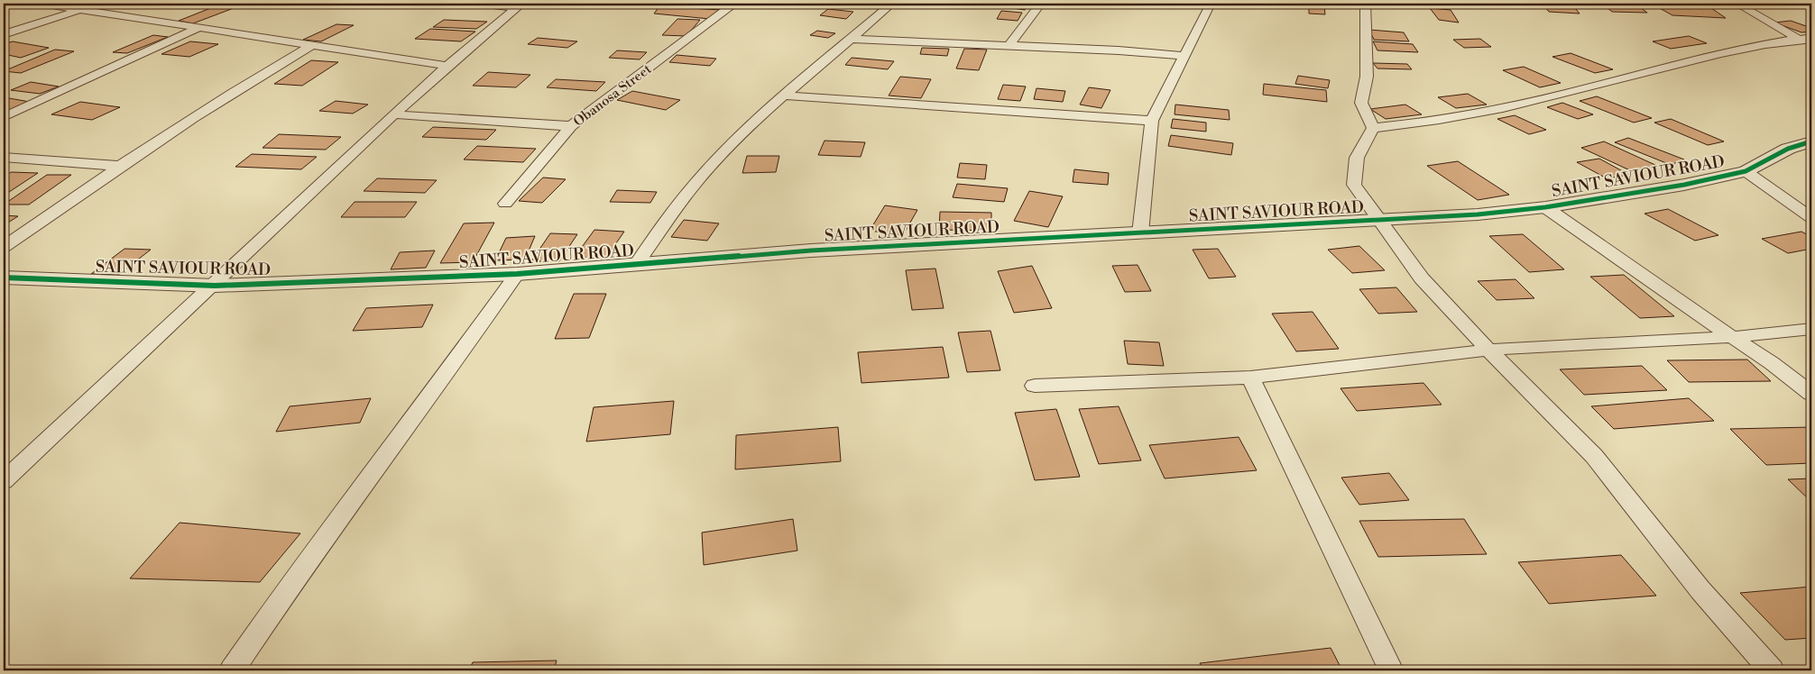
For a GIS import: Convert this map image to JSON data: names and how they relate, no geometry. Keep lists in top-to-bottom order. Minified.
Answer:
{"streets":{"street":["Obanosa Street","SAINT SAVIOUR ROAD"]}}
